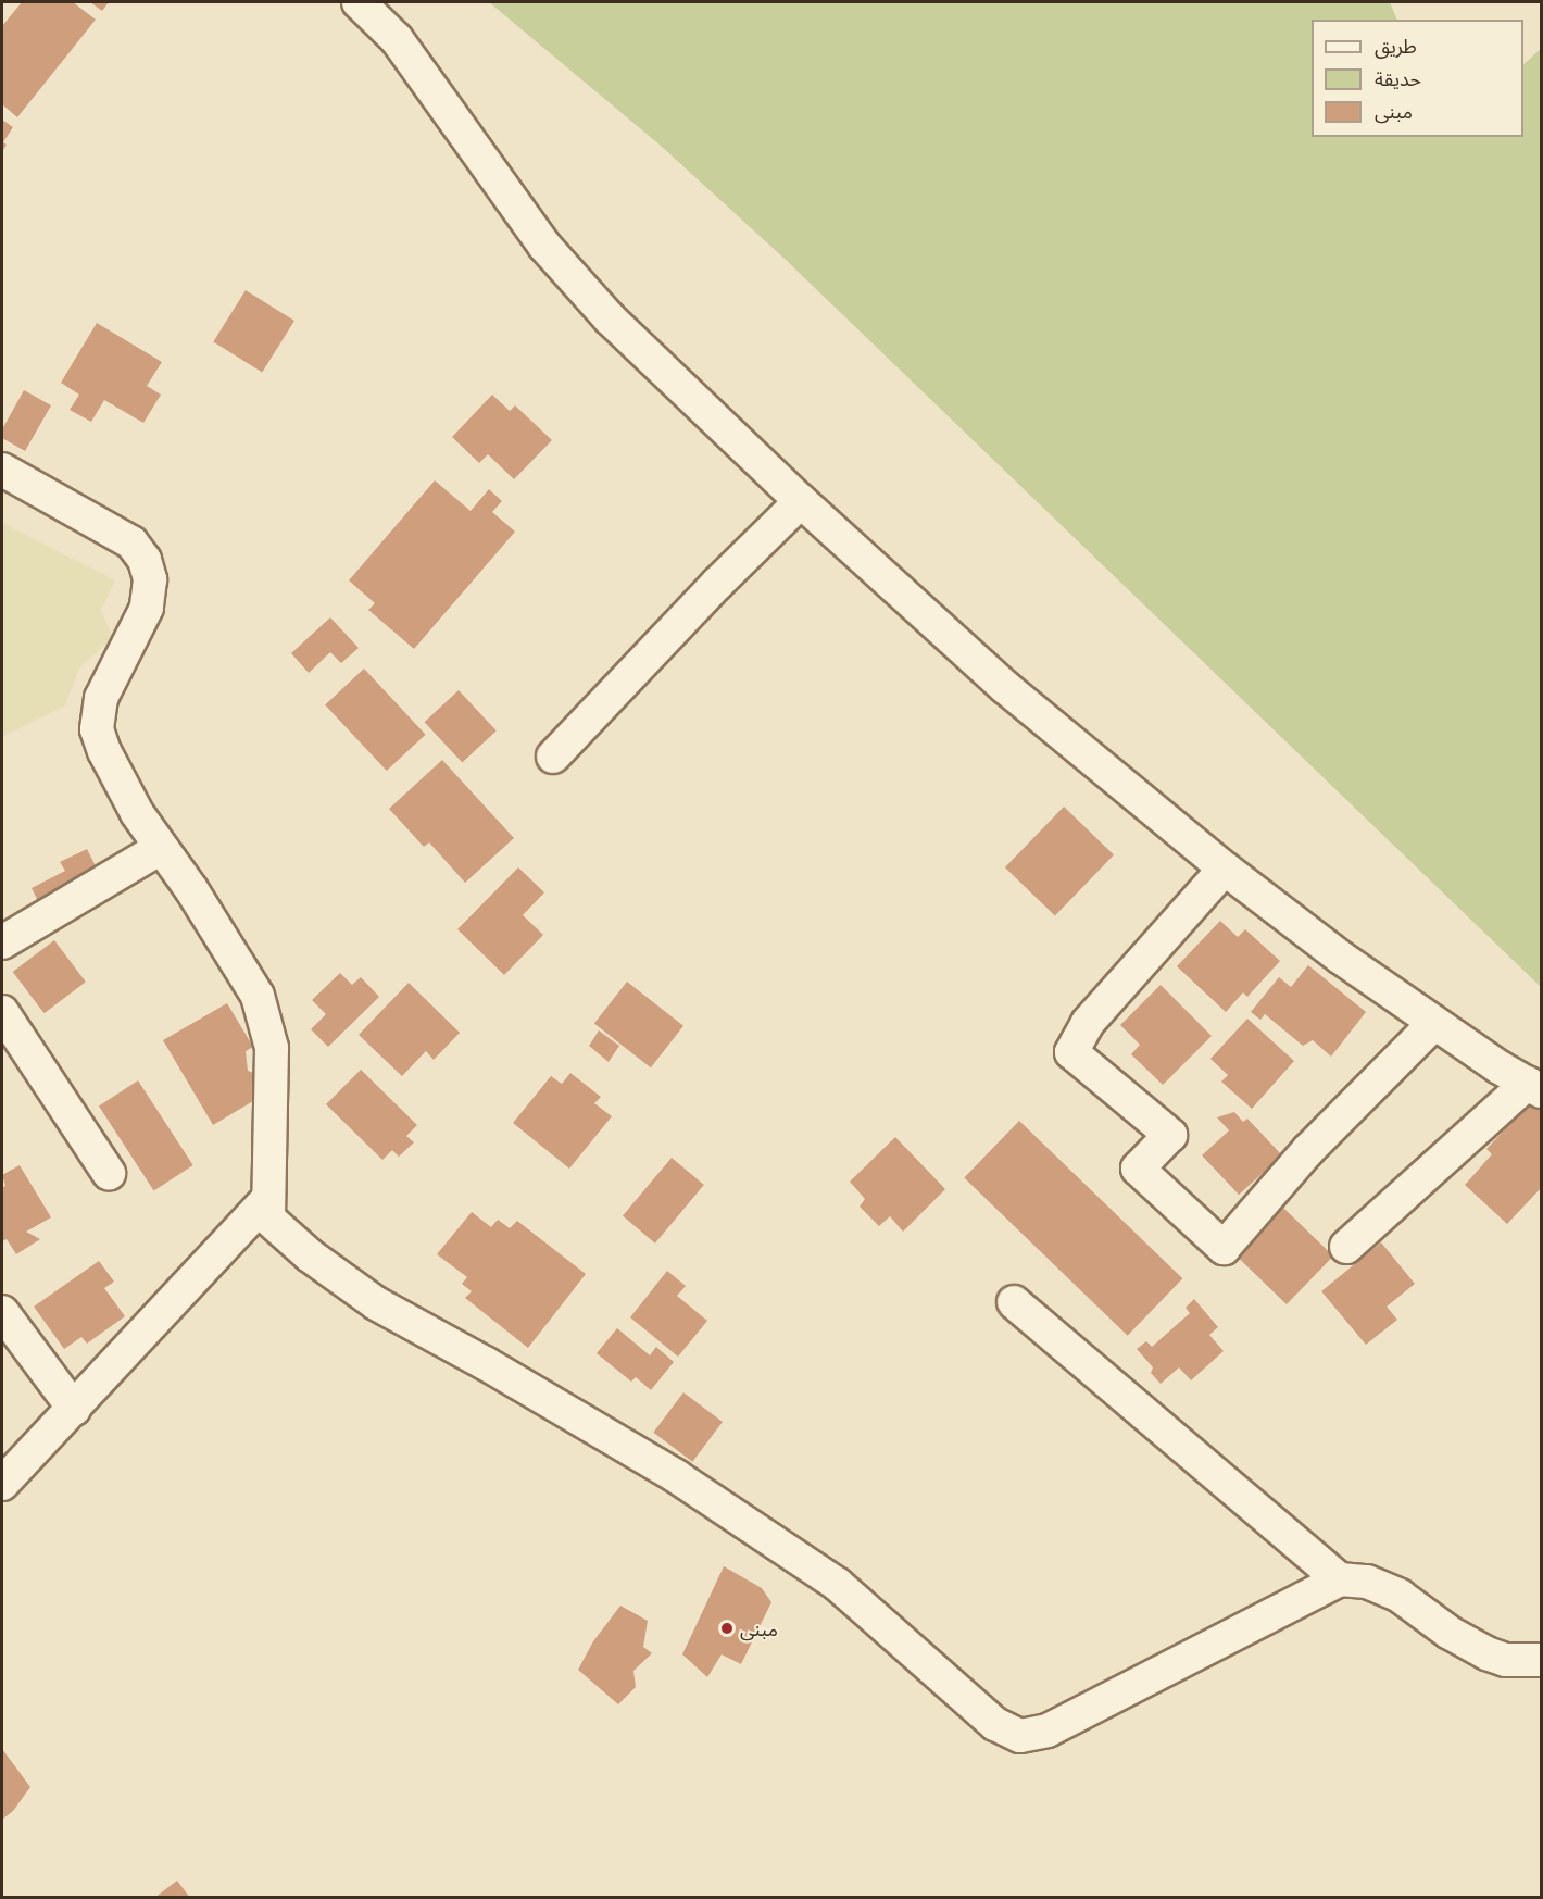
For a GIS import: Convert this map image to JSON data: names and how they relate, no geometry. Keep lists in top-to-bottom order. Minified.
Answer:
{"places":["مبنى"],"legend":["طريق","حديقة","مبنى"]}
